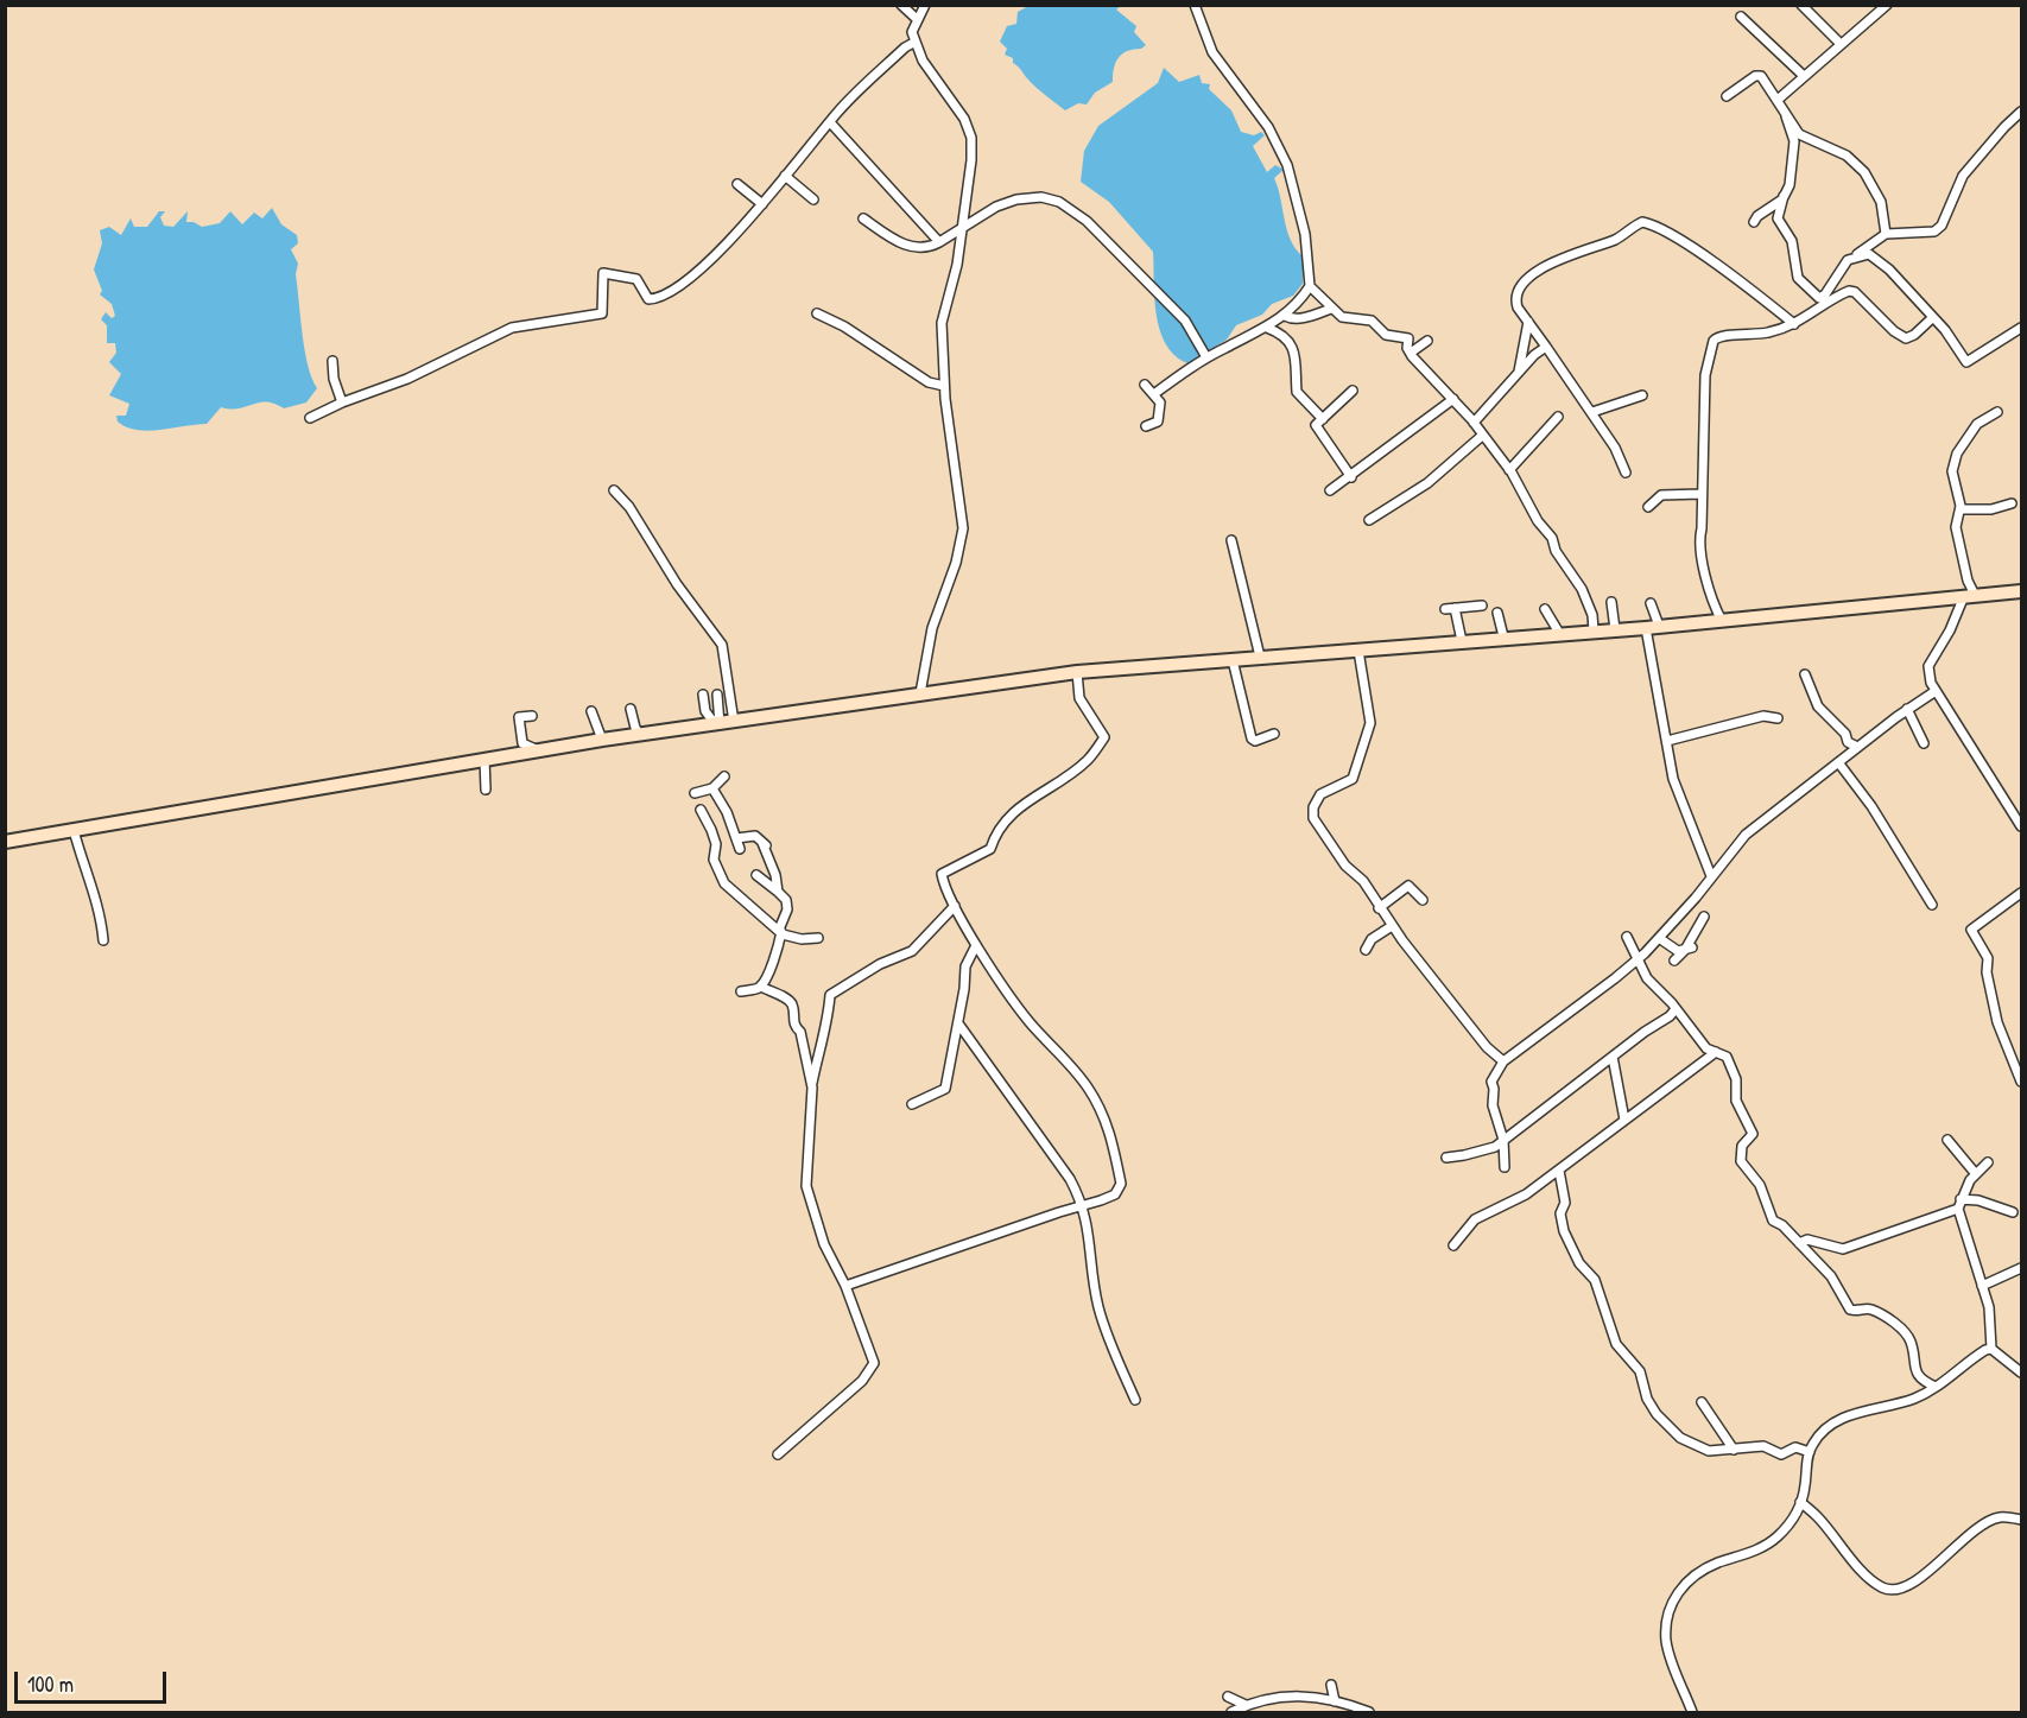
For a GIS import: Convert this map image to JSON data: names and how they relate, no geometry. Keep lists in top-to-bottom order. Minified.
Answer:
{"scale_bar":"100 m"}
